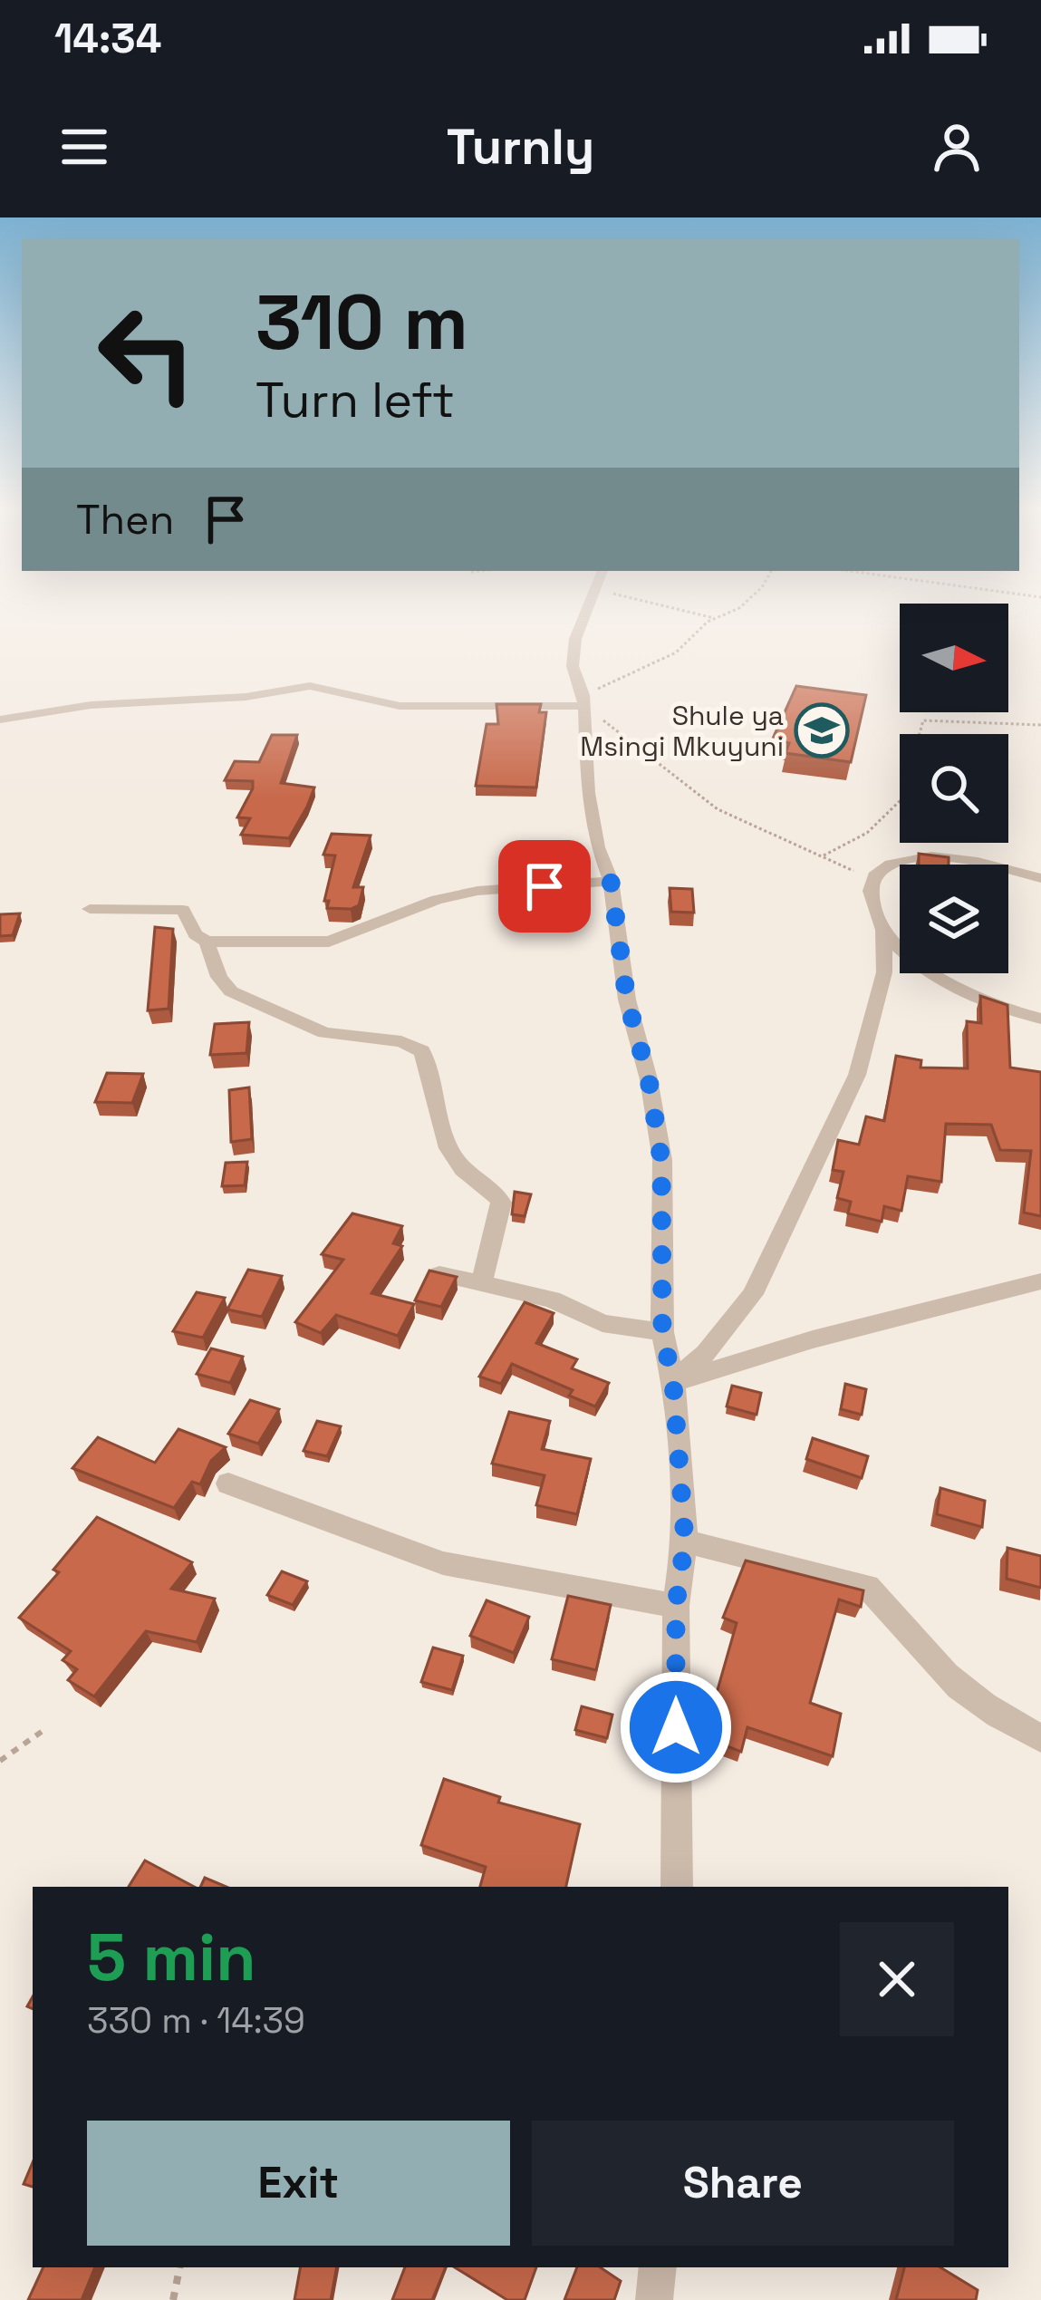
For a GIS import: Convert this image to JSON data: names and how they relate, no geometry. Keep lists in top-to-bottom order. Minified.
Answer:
{"places":{"school or university":["Shule ya Msingi Mkuyuni"]},"north":"right","page":{"status":"14:34","header":"Turnly","turn":["310 m","Turn left"],"then":"Then","heading":["5 min","330 m · 14:39"],"buttons":["Exit","Share"]}}
